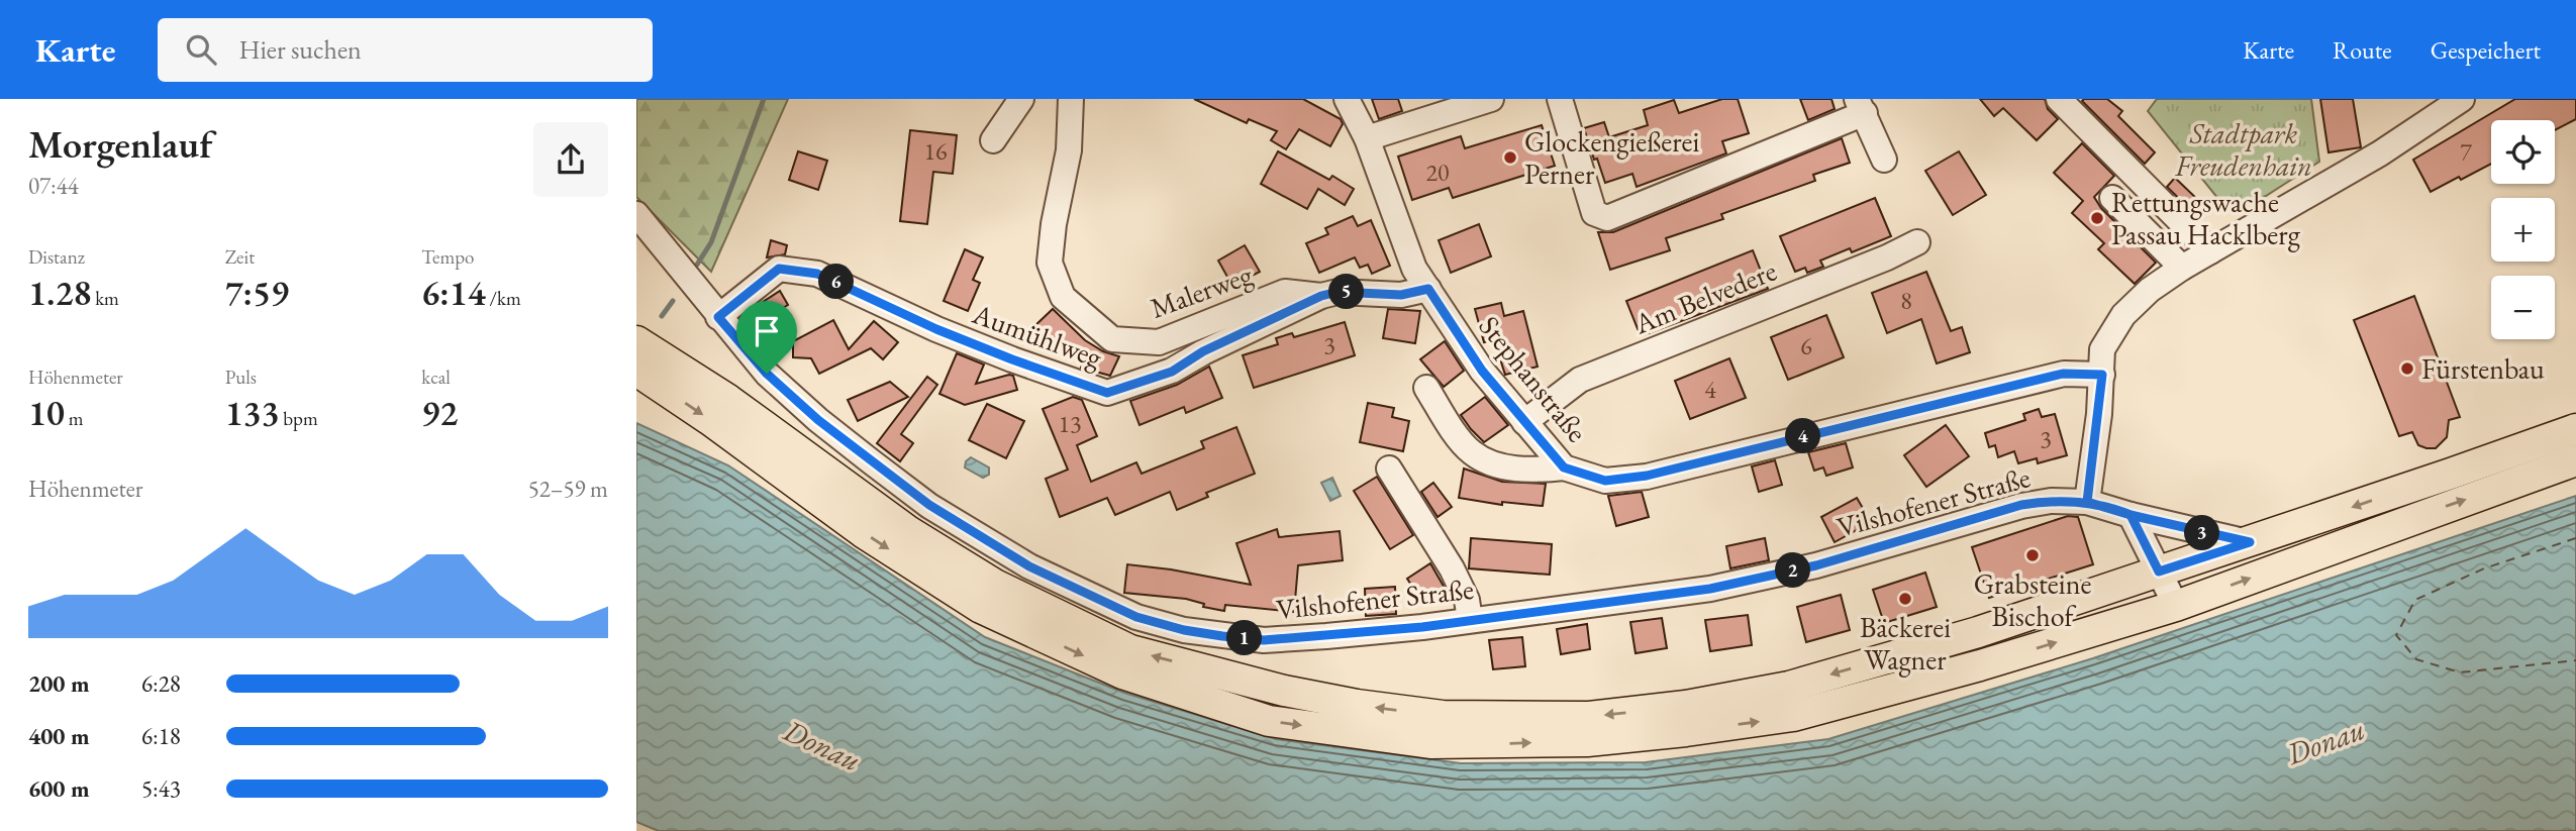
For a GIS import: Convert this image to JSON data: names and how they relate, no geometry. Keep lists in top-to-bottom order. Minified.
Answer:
{"streets":{"street":["Malerweg","Am Belvedere","Aumühlweg","Stephanstraße","Vilshofener Straße"]},"crossings":[["Malerweg","Aumühlweg"],["Am Belvedere","Stephanstraße"],["Aumühlweg","Stephanstraße"],["Aumühlweg","Vilshofener Straße"]],"water":["Donau"],"parks":["Stadtpark Freudenhain"],"places":["Glockengießerei Perner","Rettungswache Passau Hacklberg","Fürstenbau","Grabsteine Bischof","Bäckerei Wagner"],"house_numbers":["16","7","20","8","3","6","4","13","3"],"page":{"header":"Karte","search":"Hier suchen","nav":["Karte","Route","Gespeichert"],"heading":["Morgenlauf","07:44"],"map_buttons":["+","−"],"stats":[["Distanz","1.28 km"],["Zeit","7:59"],["Tempo","6:14 /km"],["Höhenmeter","10 m"],["Puls","133 bpm"],["kcal","92"]],"pins":["6","5","4","3","2","1"],"chart":["Höhenmeter","52–59 m"],"list":[{"name":"200 m","note":"6:28"},{"name":"400 m","note":"6:18"},{"name":"600 m","note":"5:43"}]}}
